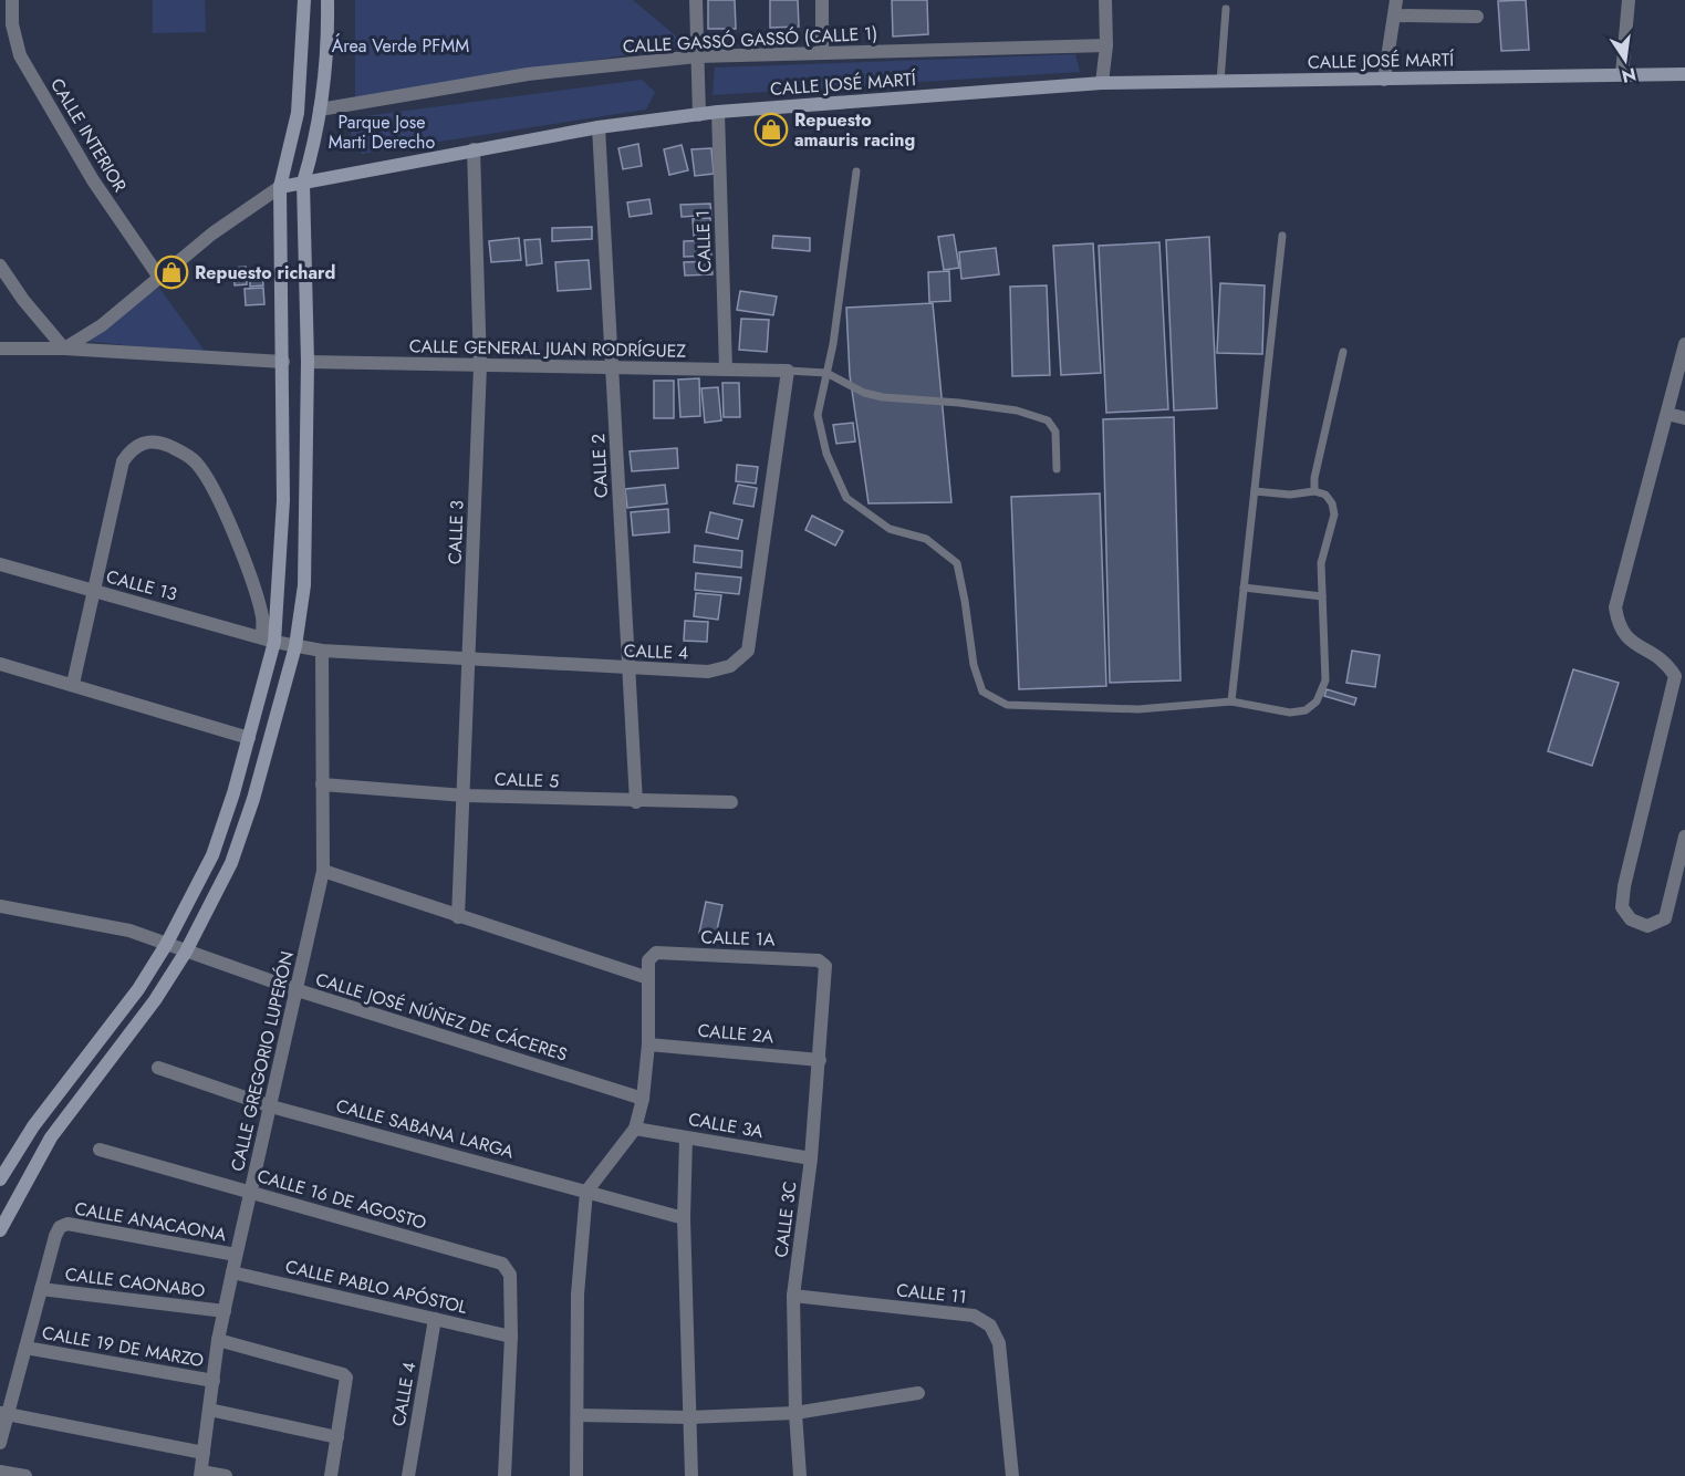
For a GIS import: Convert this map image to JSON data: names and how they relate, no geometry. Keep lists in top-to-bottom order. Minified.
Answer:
{"streets":{"main road":["CALLE JOSÉ MARTÍ"],"street":["CALLE GASSÓ GASSÓ (CALLE 1)","CALLE INTERIOR","CALLE 1","CALLE GENERAL JUAN RODRÍGUEZ","CALLE 2","CALLE 3","CALLE 13","CALLE 4","CALLE 5","CALLE 1A","CALLE JOSÉ NÚÑEZ DE CÁCERES","CALLE 2A","CALLE GREGORIO LUPERÓN","CALLE 3A","CALLE SABANA LARGA","CALLE 16 DE AGOSTO","CALLE 3C","CALLE ANACAONA","CALLE CAONABO","CALLE PABLO APÓSTOL","CALLE 11","CALLE 19 DE MARZO"]},"crossings":[["CALLE JOSÉ MARTÍ","CALLE INTERIOR"],["CALLE JOSÉ MARTÍ","CALLE 1"],["CALLE JOSÉ MARTÍ","CALLE 2"],["CALLE JOSÉ MARTÍ","CALLE 3"],["CALLE 1","CALLE GENERAL JUAN RODRÍGUEZ"],["CALLE GENERAL JUAN RODRÍGUEZ","CALLE 2"],["CALLE GENERAL JUAN RODRÍGUEZ","CALLE 3"],["CALLE GENERAL JUAN RODRÍGUEZ","CALLE 4"],["CALLE 2","CALLE 4"],["CALLE 2","CALLE 5"],["CALLE 3","CALLE 4"],["CALLE 3","CALLE 5"],["CALLE 13","CALLE 4"],["CALLE 4","CALLE GREGORIO LUPERÓN"],["CALLE 4","CALLE PABLO APÓSTOL"],["CALLE 5","CALLE GREGORIO LUPERÓN"],["CALLE 1A","CALLE 3C"],["CALLE JOSÉ NÚÑEZ DE CÁCERES","CALLE GREGORIO LUPERÓN"],["CALLE 2A","CALLE 3C"],["CALLE GREGORIO LUPERÓN","CALLE SABANA LARGA"],["CALLE GREGORIO LUPERÓN","CALLE 16 DE AGOSTO"],["CALLE GREGORIO LUPERÓN","CALLE ANACAONA"],["CALLE GREGORIO LUPERÓN","CALLE CAONABO"],["CALLE GREGORIO LUPERÓN","CALLE PABLO APÓSTOL"],["CALLE GREGORIO LUPERÓN","CALLE 19 DE MARZO"],["CALLE 3A","CALLE 3C"],["CALLE 16 DE AGOSTO","CALLE PABLO APÓSTOL"],["CALLE 3C","CALLE 11"],["CALLE ANACAONA","CALLE CAONABO"]],"parks":["Área Verde PFMM","Parque Jose Marti Derecho"],"places":{"shop":["Repuesto amauris racing","Repuesto richard"]},"north":"bottom"}
